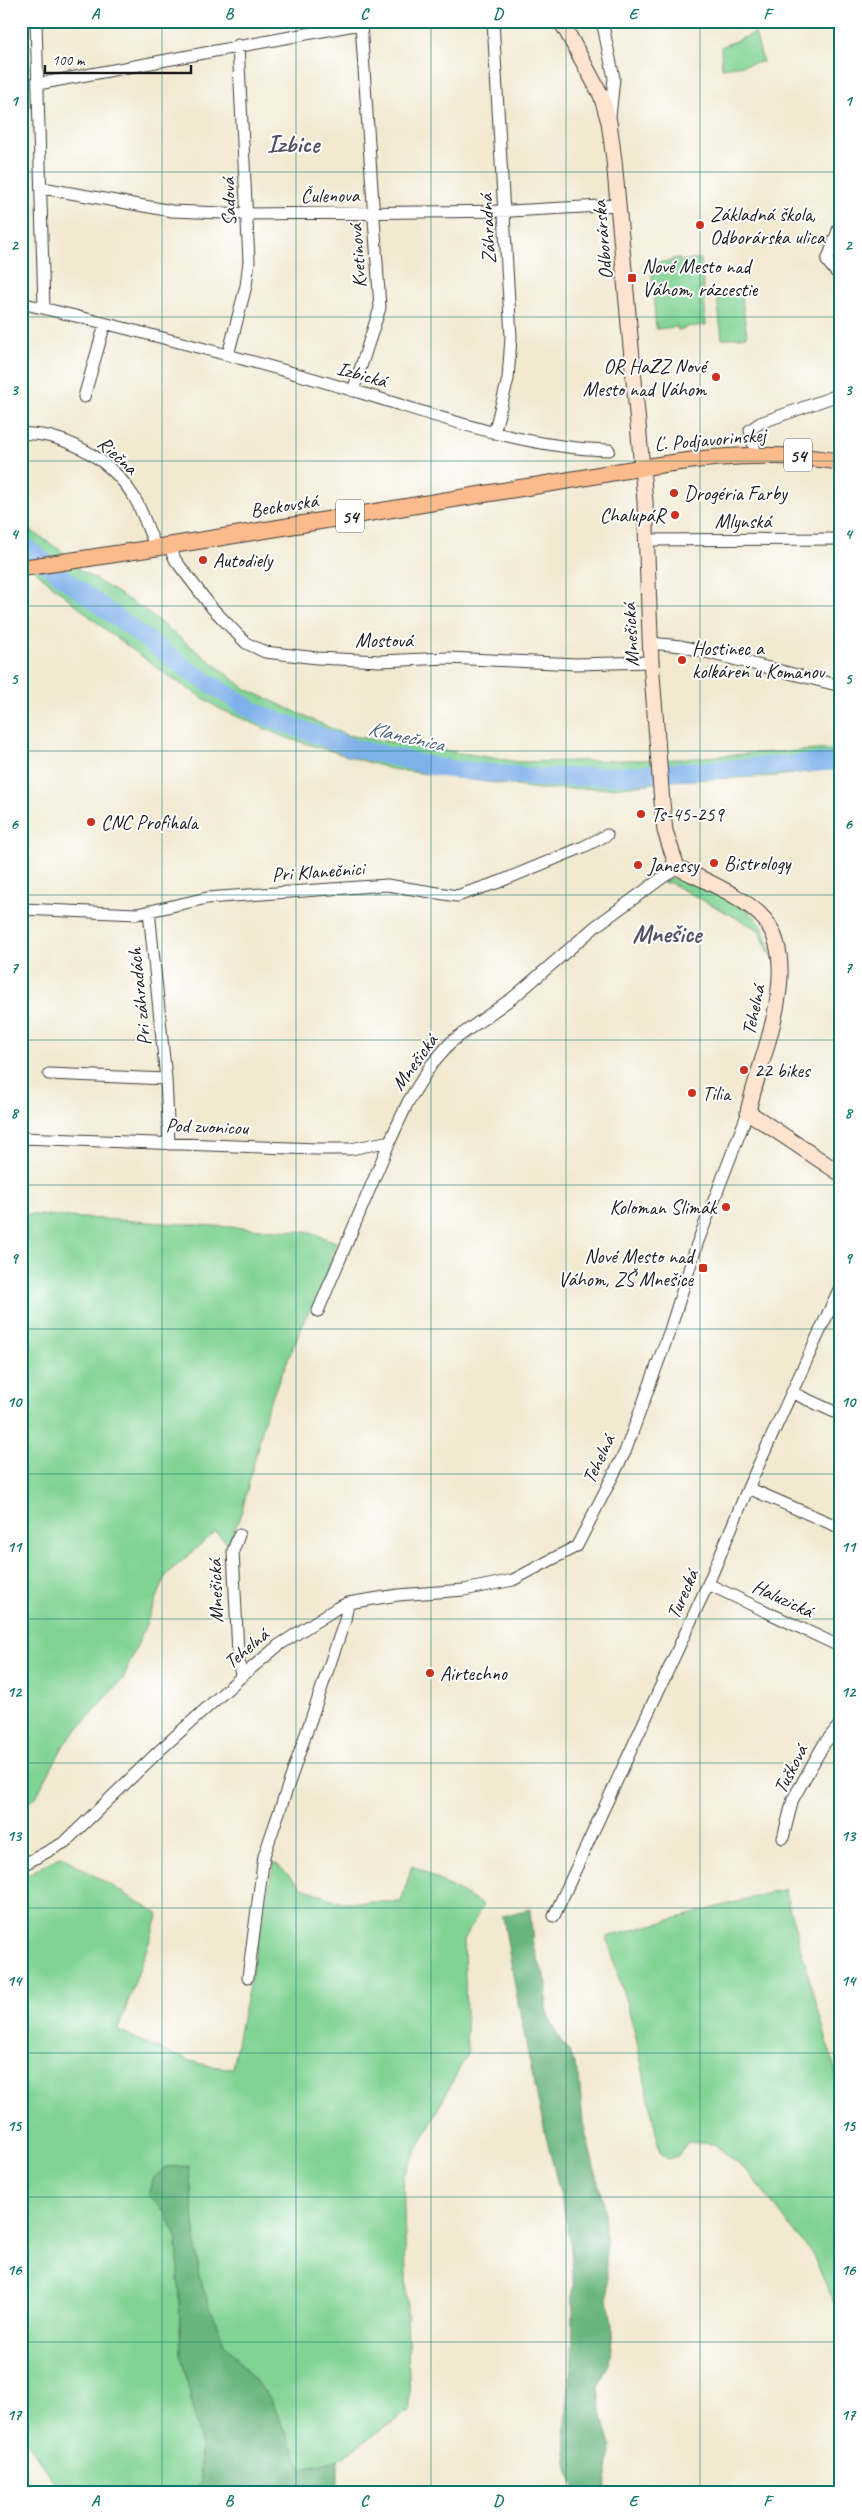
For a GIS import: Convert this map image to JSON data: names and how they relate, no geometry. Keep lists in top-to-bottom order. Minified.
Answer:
{"streets":{"main road":["Ľ. Podjavorinskej","54","Beckovská"],"street":["Čulenova","Sadová","Záhradná","Odborárska","Kvetinová","Izbická","Riečna","Mlynská","Mnešická","Mostová","Pri Klanečnici","Pri záhradách","Tehelná","Pod zvonicou","Turecká","Haluzická","Tušková"]},"crossings":[["Čulenova","Sadová"],["Čulenova","Záhradná"],["Čulenova","Odborárska"],["Čulenova","Kvetinová"],["Sadová","Izbická"],["Záhradná","Izbická"],["Odborárska","Ľ. Podjavorinskej"],["Odborárska","Beckovská"],["Odborárska","Mnešická"],["Kvetinová","Izbická"],["Ľ. Podjavorinskej","Beckovská"],["Ľ. Podjavorinskej","Mnešická"],["Riečna","Beckovská"],["Riečna","Mostová"],["Beckovská","Mnešická"],["Beckovská","Mostová"],["Mlynská","Mnešická"],["Mnešická","Mostová"],["Mnešická","Tehelná"],["Mnešická","Pod zvonicou"],["Pri Klanečnici","Pri záhradách"],["Pri záhradách","Pod zvonicou"],["Turecká","Haluzická"]],"districts":["Izbice","Mnešice"],"water":["Klanečnica"],"places":{"other":["Základná škola, Odborárska ulica","OR HaZZ Nové Mesto nad Váhom","Drogéria Farby","ChalupáR","Autodiely","Hostinec a kolkáreň u Komanov","Ts-45-259","CNC Profihala","Bistrology","Janessy","22 bikes","Tilia","Koloman Slimák","Airtechno"],"transit":["Nové Mesto nad Váhom, rázcestie","Nové Mesto nad Váhom, ZŠ Mnešice"]},"scale_bar":"100 m","grid":{"columns":["A","B","C","D","E","F"],"rows":["1","2","3","4","5","6","7","8","9","10","11","12","13","14","15","16","17"]}}
